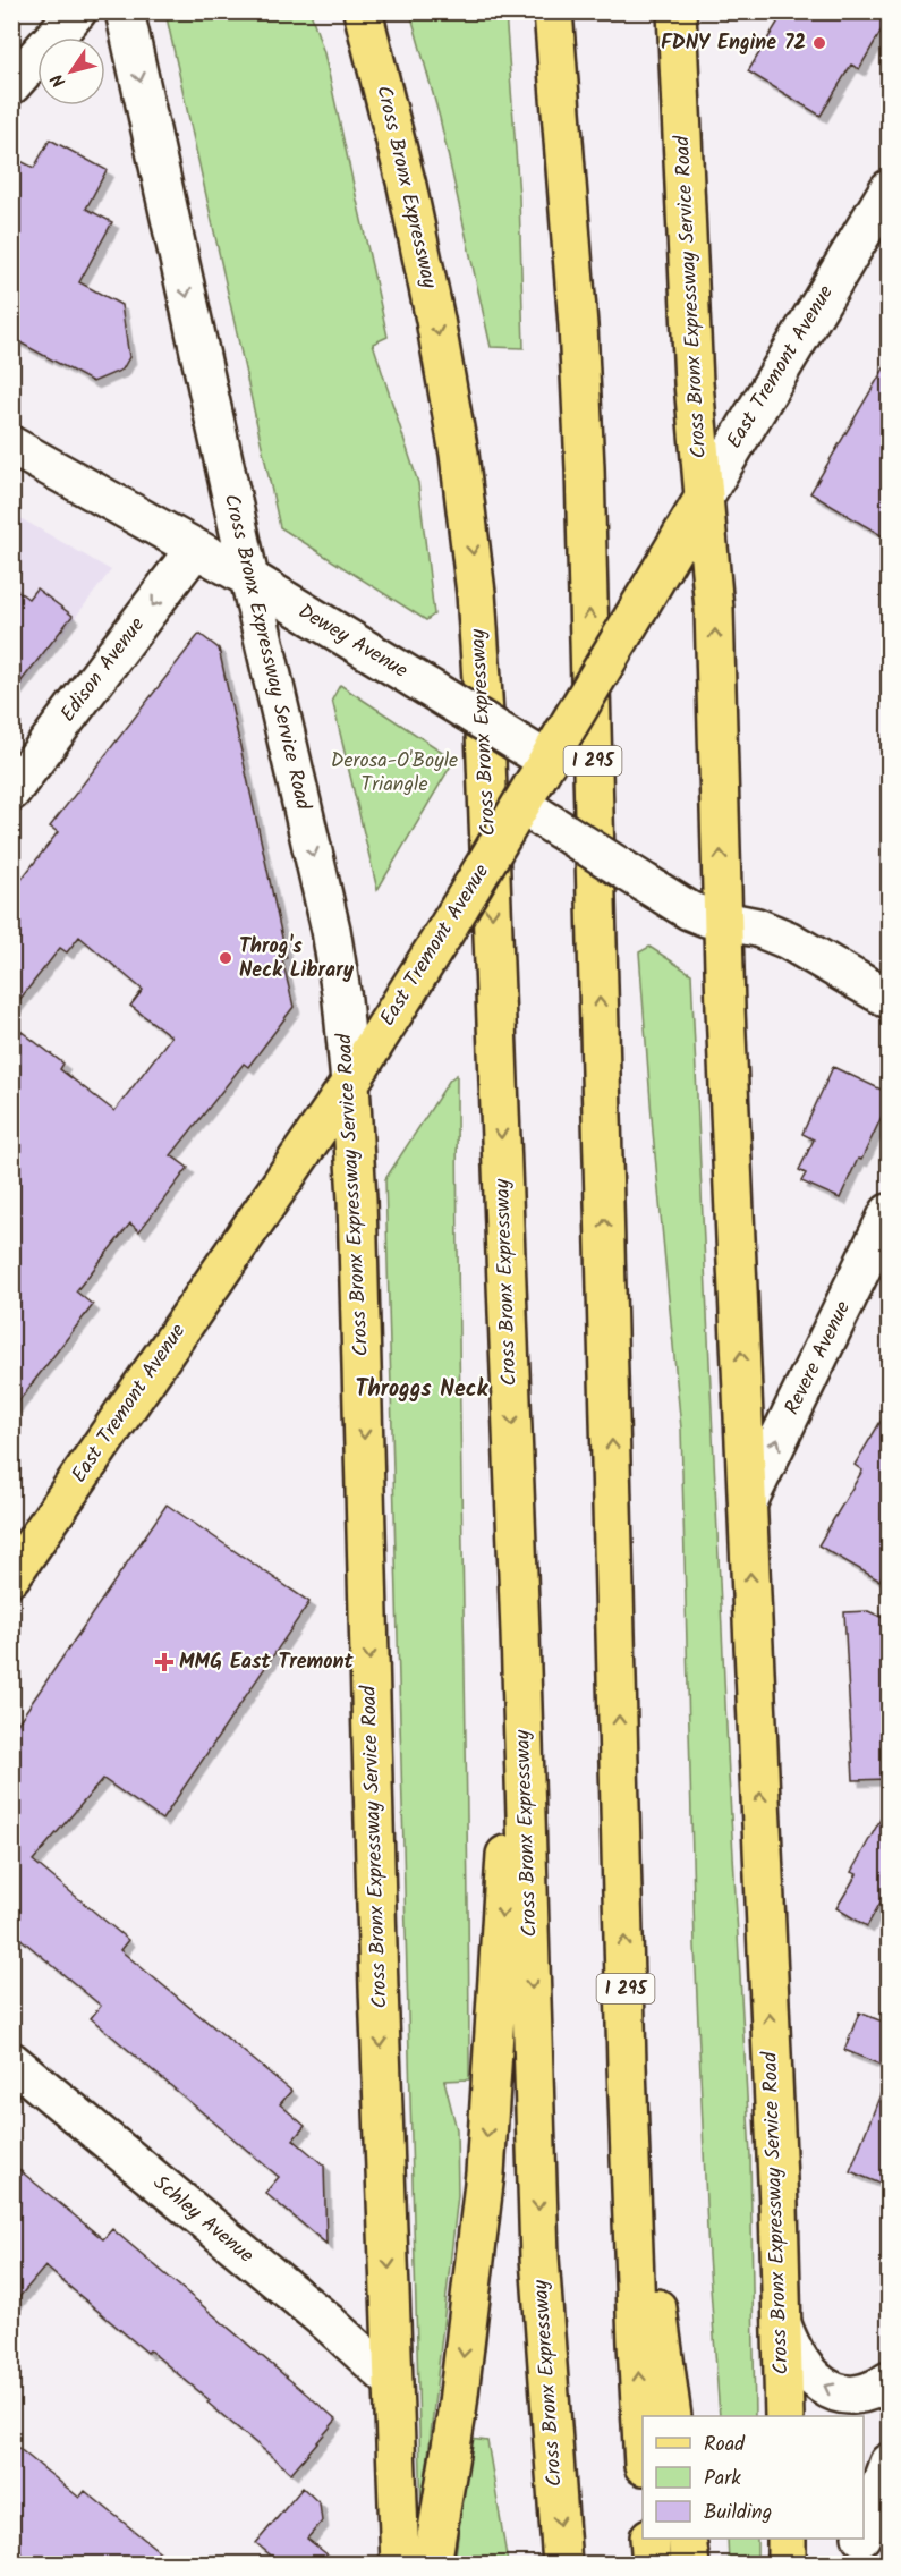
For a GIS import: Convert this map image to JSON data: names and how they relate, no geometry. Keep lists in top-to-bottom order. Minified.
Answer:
{"streets":{"main road":["Cross Bronx Expressway","Cross Bronx Expressway Service Road","East Tremont Avenue","I 295"],"street":["Dewey Avenue","Edison Avenue","Revere Avenue","Schley Avenue"]},"crossings":[["Cross Bronx Expressway Service Road","East Tremont Avenue"],["Cross Bronx Expressway Service Road","Dewey Avenue"],["Cross Bronx Expressway Service Road","Revere Avenue"],["Cross Bronx Expressway Service Road","Schley Avenue"],["East Tremont Avenue","Dewey Avenue"],["Dewey Avenue","Edison Avenue"]],"one_way":["Edison Avenue","Revere Avenue"],"districts":["Throggs Neck"],"parks":["Derosa-O'Boyle Triangle"],"places":{"other":["FDNY Engine 72","Throg's Neck Library"],"health":["MMG East Tremont"]},"legend":["Road","Park","Building"],"north":"bottom left"}
